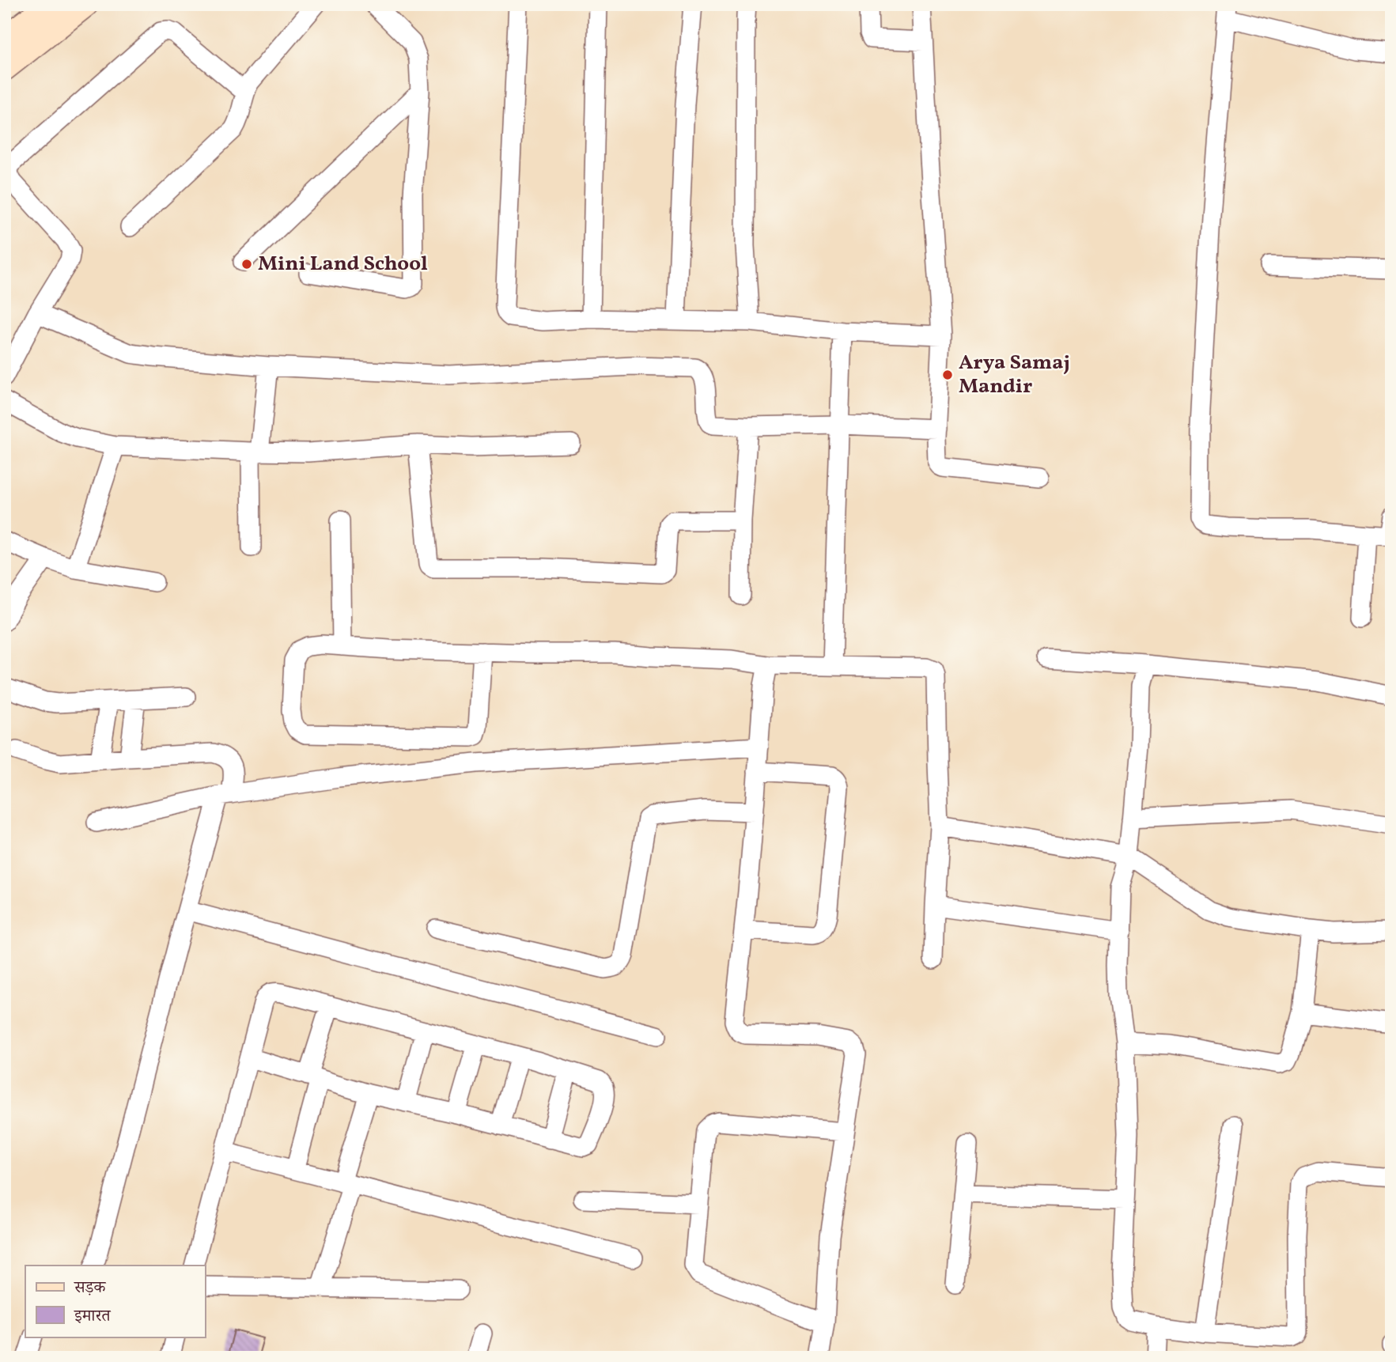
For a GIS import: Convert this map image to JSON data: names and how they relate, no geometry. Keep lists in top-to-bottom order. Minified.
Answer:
{"places":["Mini Land School","Arya Samaj Mandir"],"legend":["सड़क","इमारत"]}
